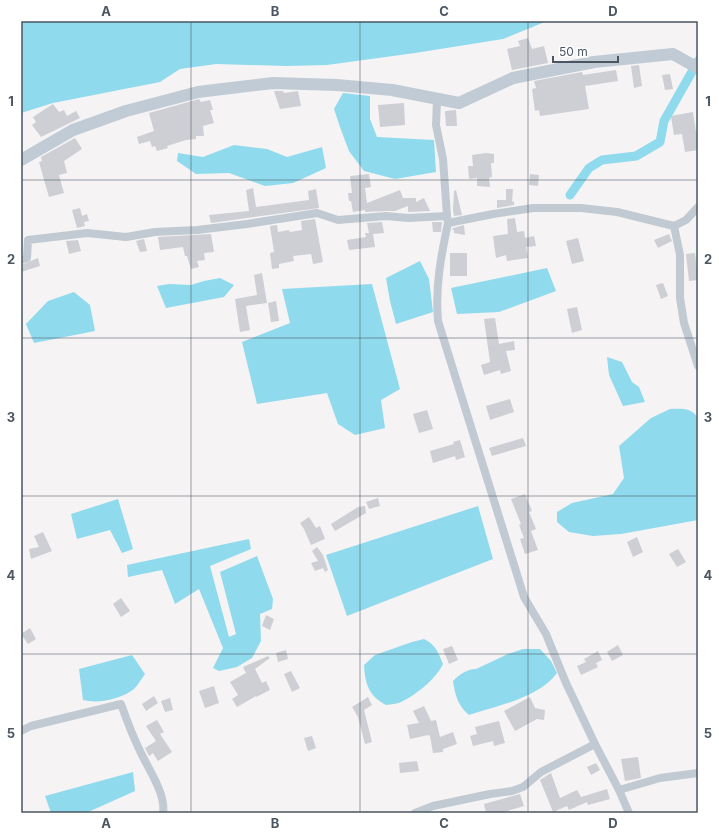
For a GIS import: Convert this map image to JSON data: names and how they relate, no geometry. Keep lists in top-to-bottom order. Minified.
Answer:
{"scale_bar":"50 m","grid":{"columns":["A","B","C","D"],"rows":["1","2","3","4","5"]}}
